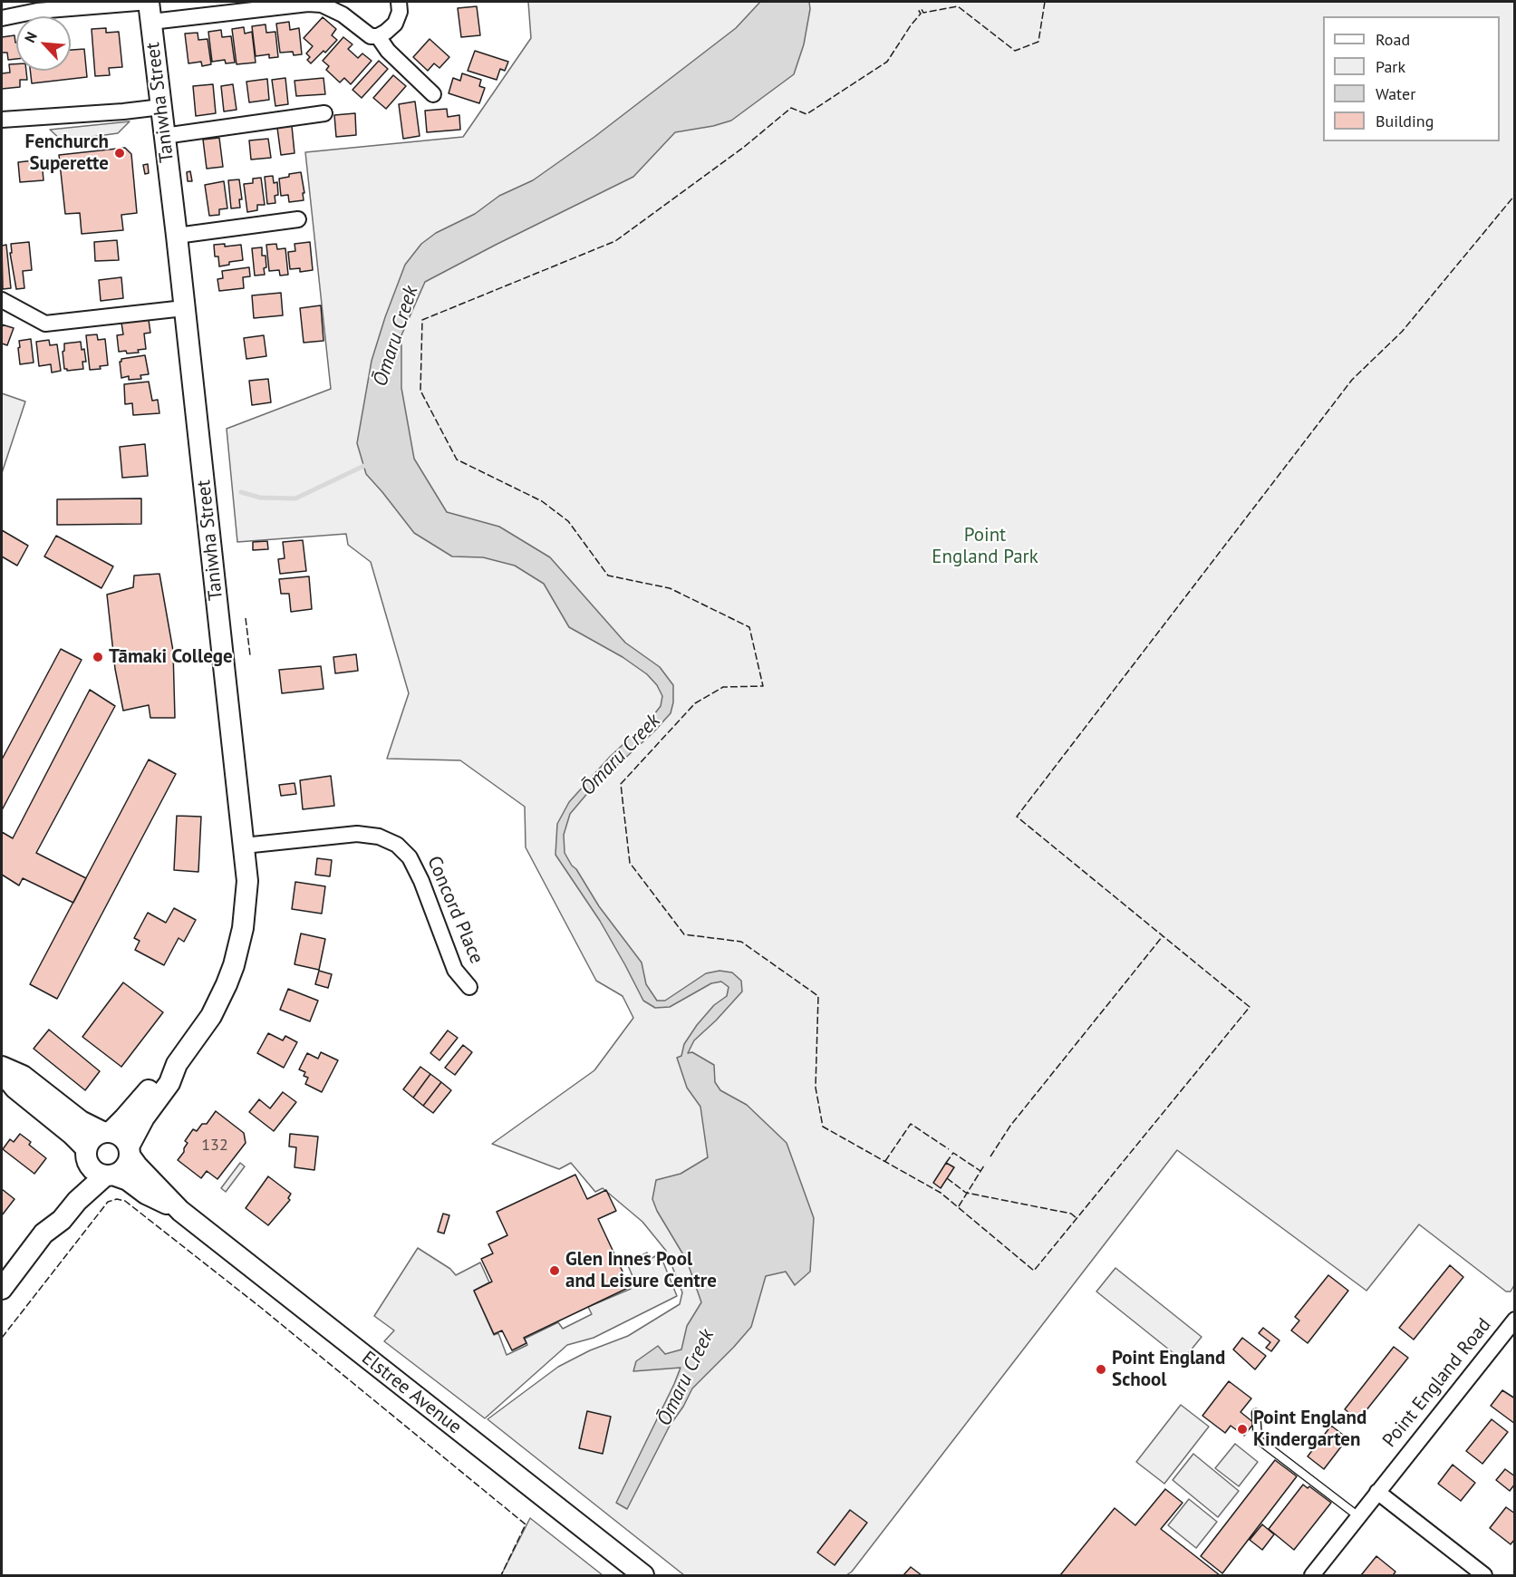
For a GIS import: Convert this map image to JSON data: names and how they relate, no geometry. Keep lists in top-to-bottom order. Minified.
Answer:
{"streets":{"main road":["Taniwha Street","Elstree Avenue"],"street":["Concord Place","Point England Road"]},"crossings":[["Taniwha Street","Concord Place"],["Taniwha Street","Elstree Avenue"]],"water":["Ōmaru Creek"],"parks":["Point England Park"],"places":["Fenchurch Superette","Tāmaki College","Glen Innes Pool and Leisure Centre","Point England School","Point England Kindergarten"],"house_numbers":["132"],"legend":["Road","Park","Water","Building"],"north":"top left"}
